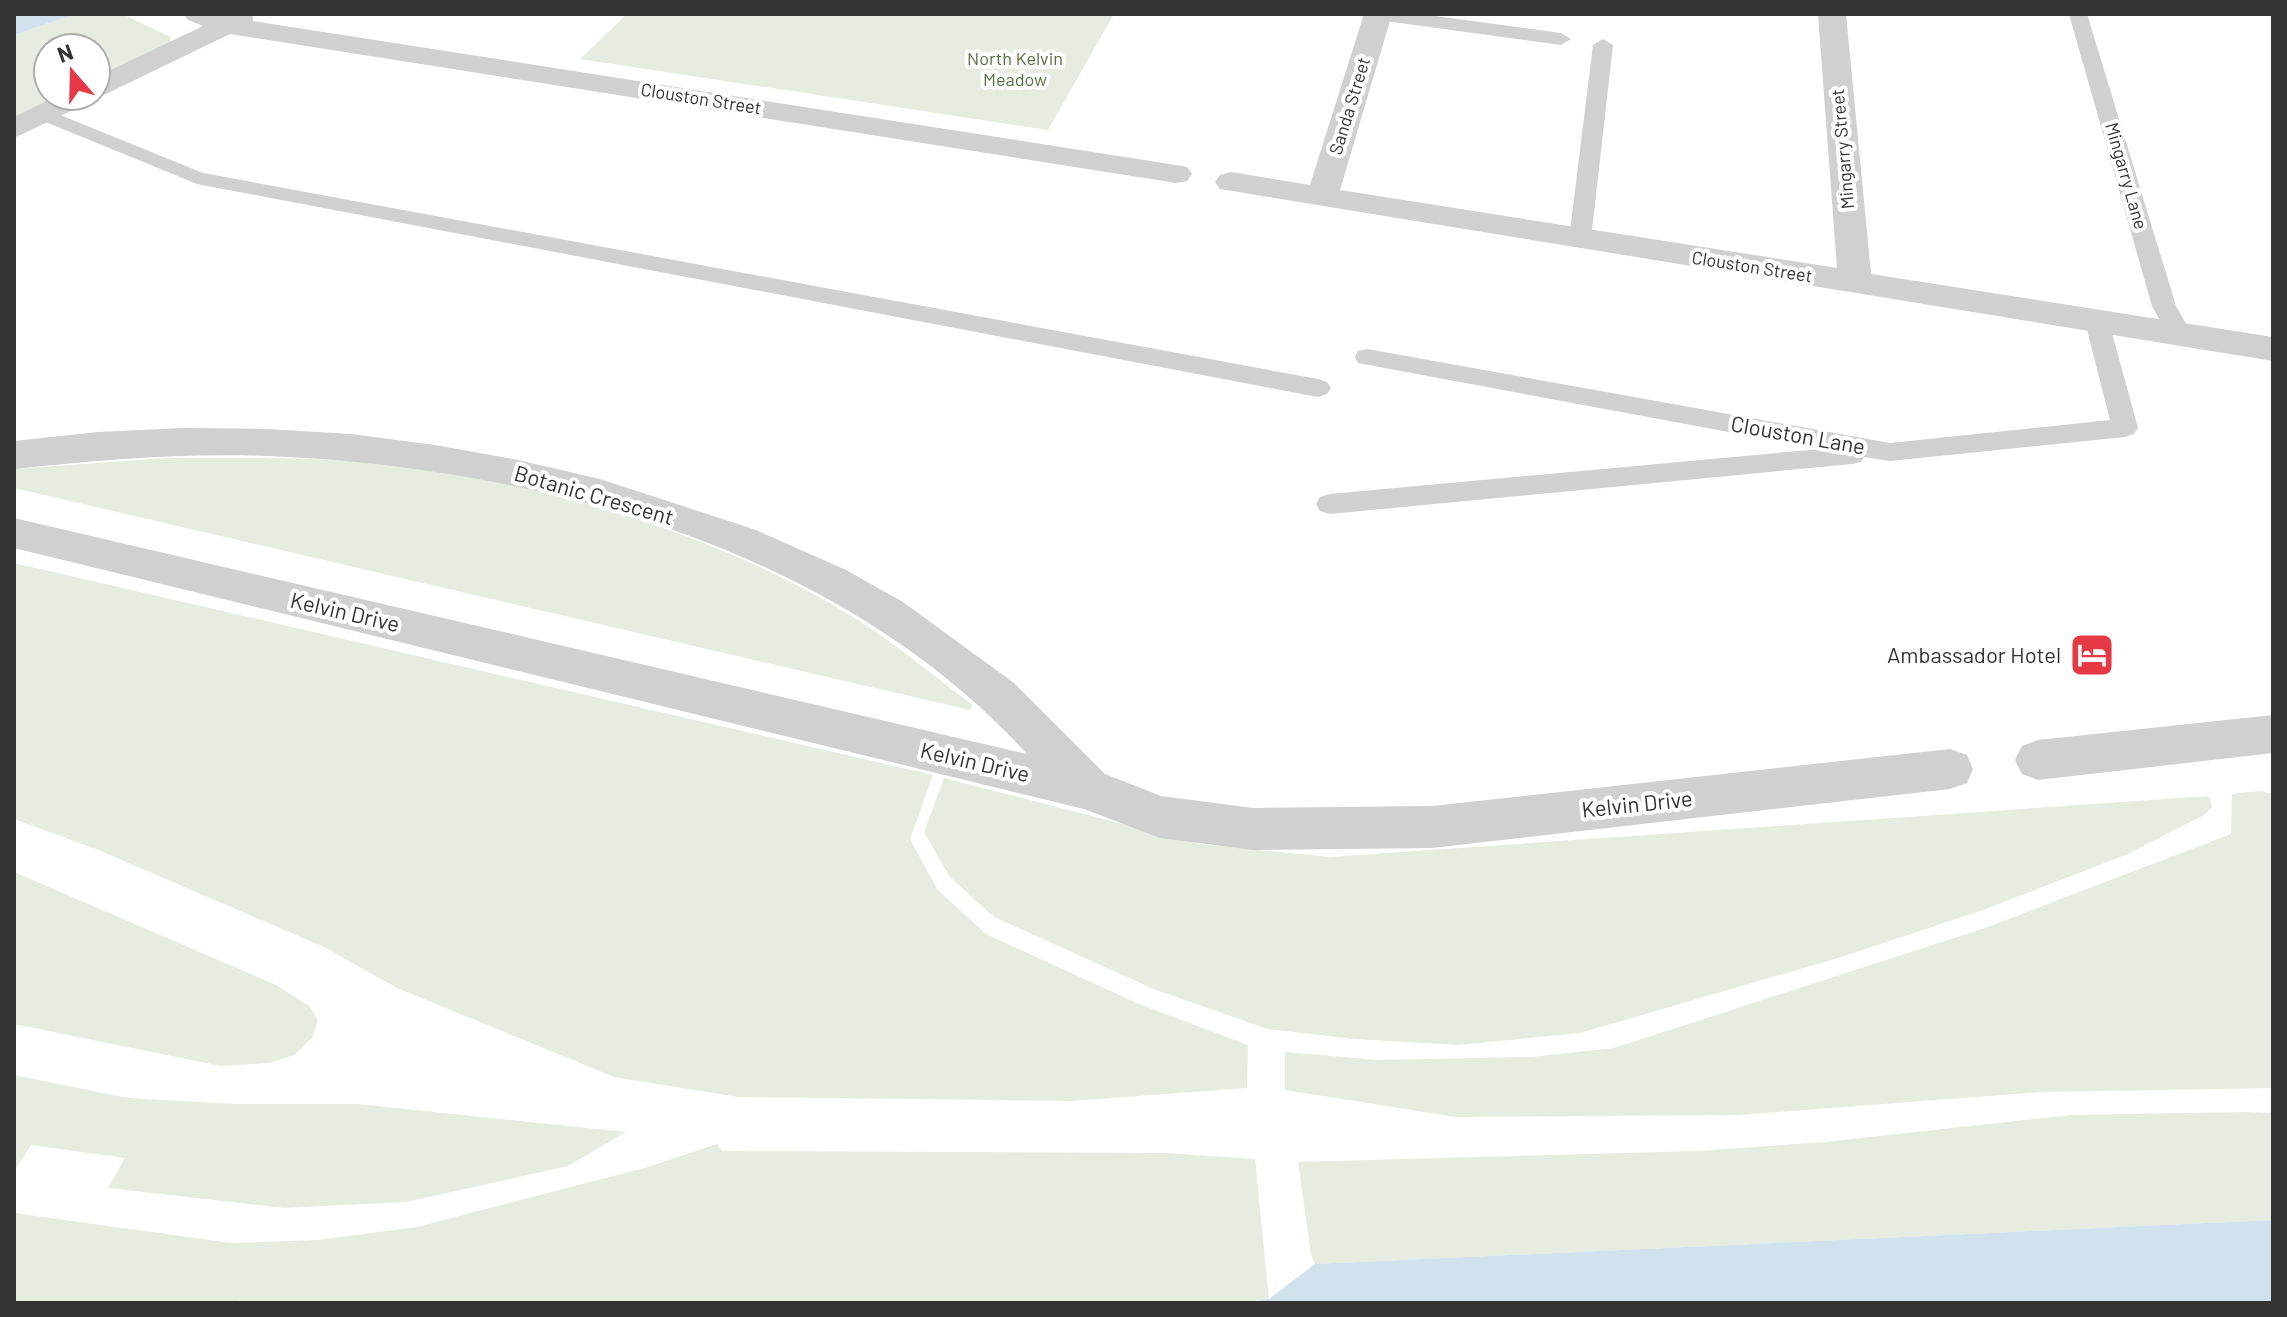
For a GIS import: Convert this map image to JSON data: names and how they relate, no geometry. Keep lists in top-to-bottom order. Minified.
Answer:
{"streets":{"street":["Clouston Street","Sanda Street","Mingarry Street","Botanic Crescent","Kelvin Drive"],"lane":["Mingarry Lane","Clouston Lane"]},"crossings":[["Clouston Street","Sanda Street"],["Clouston Street","Mingarry Street"],["Clouston Street","Mingarry Lane"],["Clouston Street","Clouston Lane"],["Botanic Crescent","Kelvin Drive"]],"parks":["North Kelvin Meadow"],"places":{"hotel":["Ambassador Hotel"]},"north":"top"}
